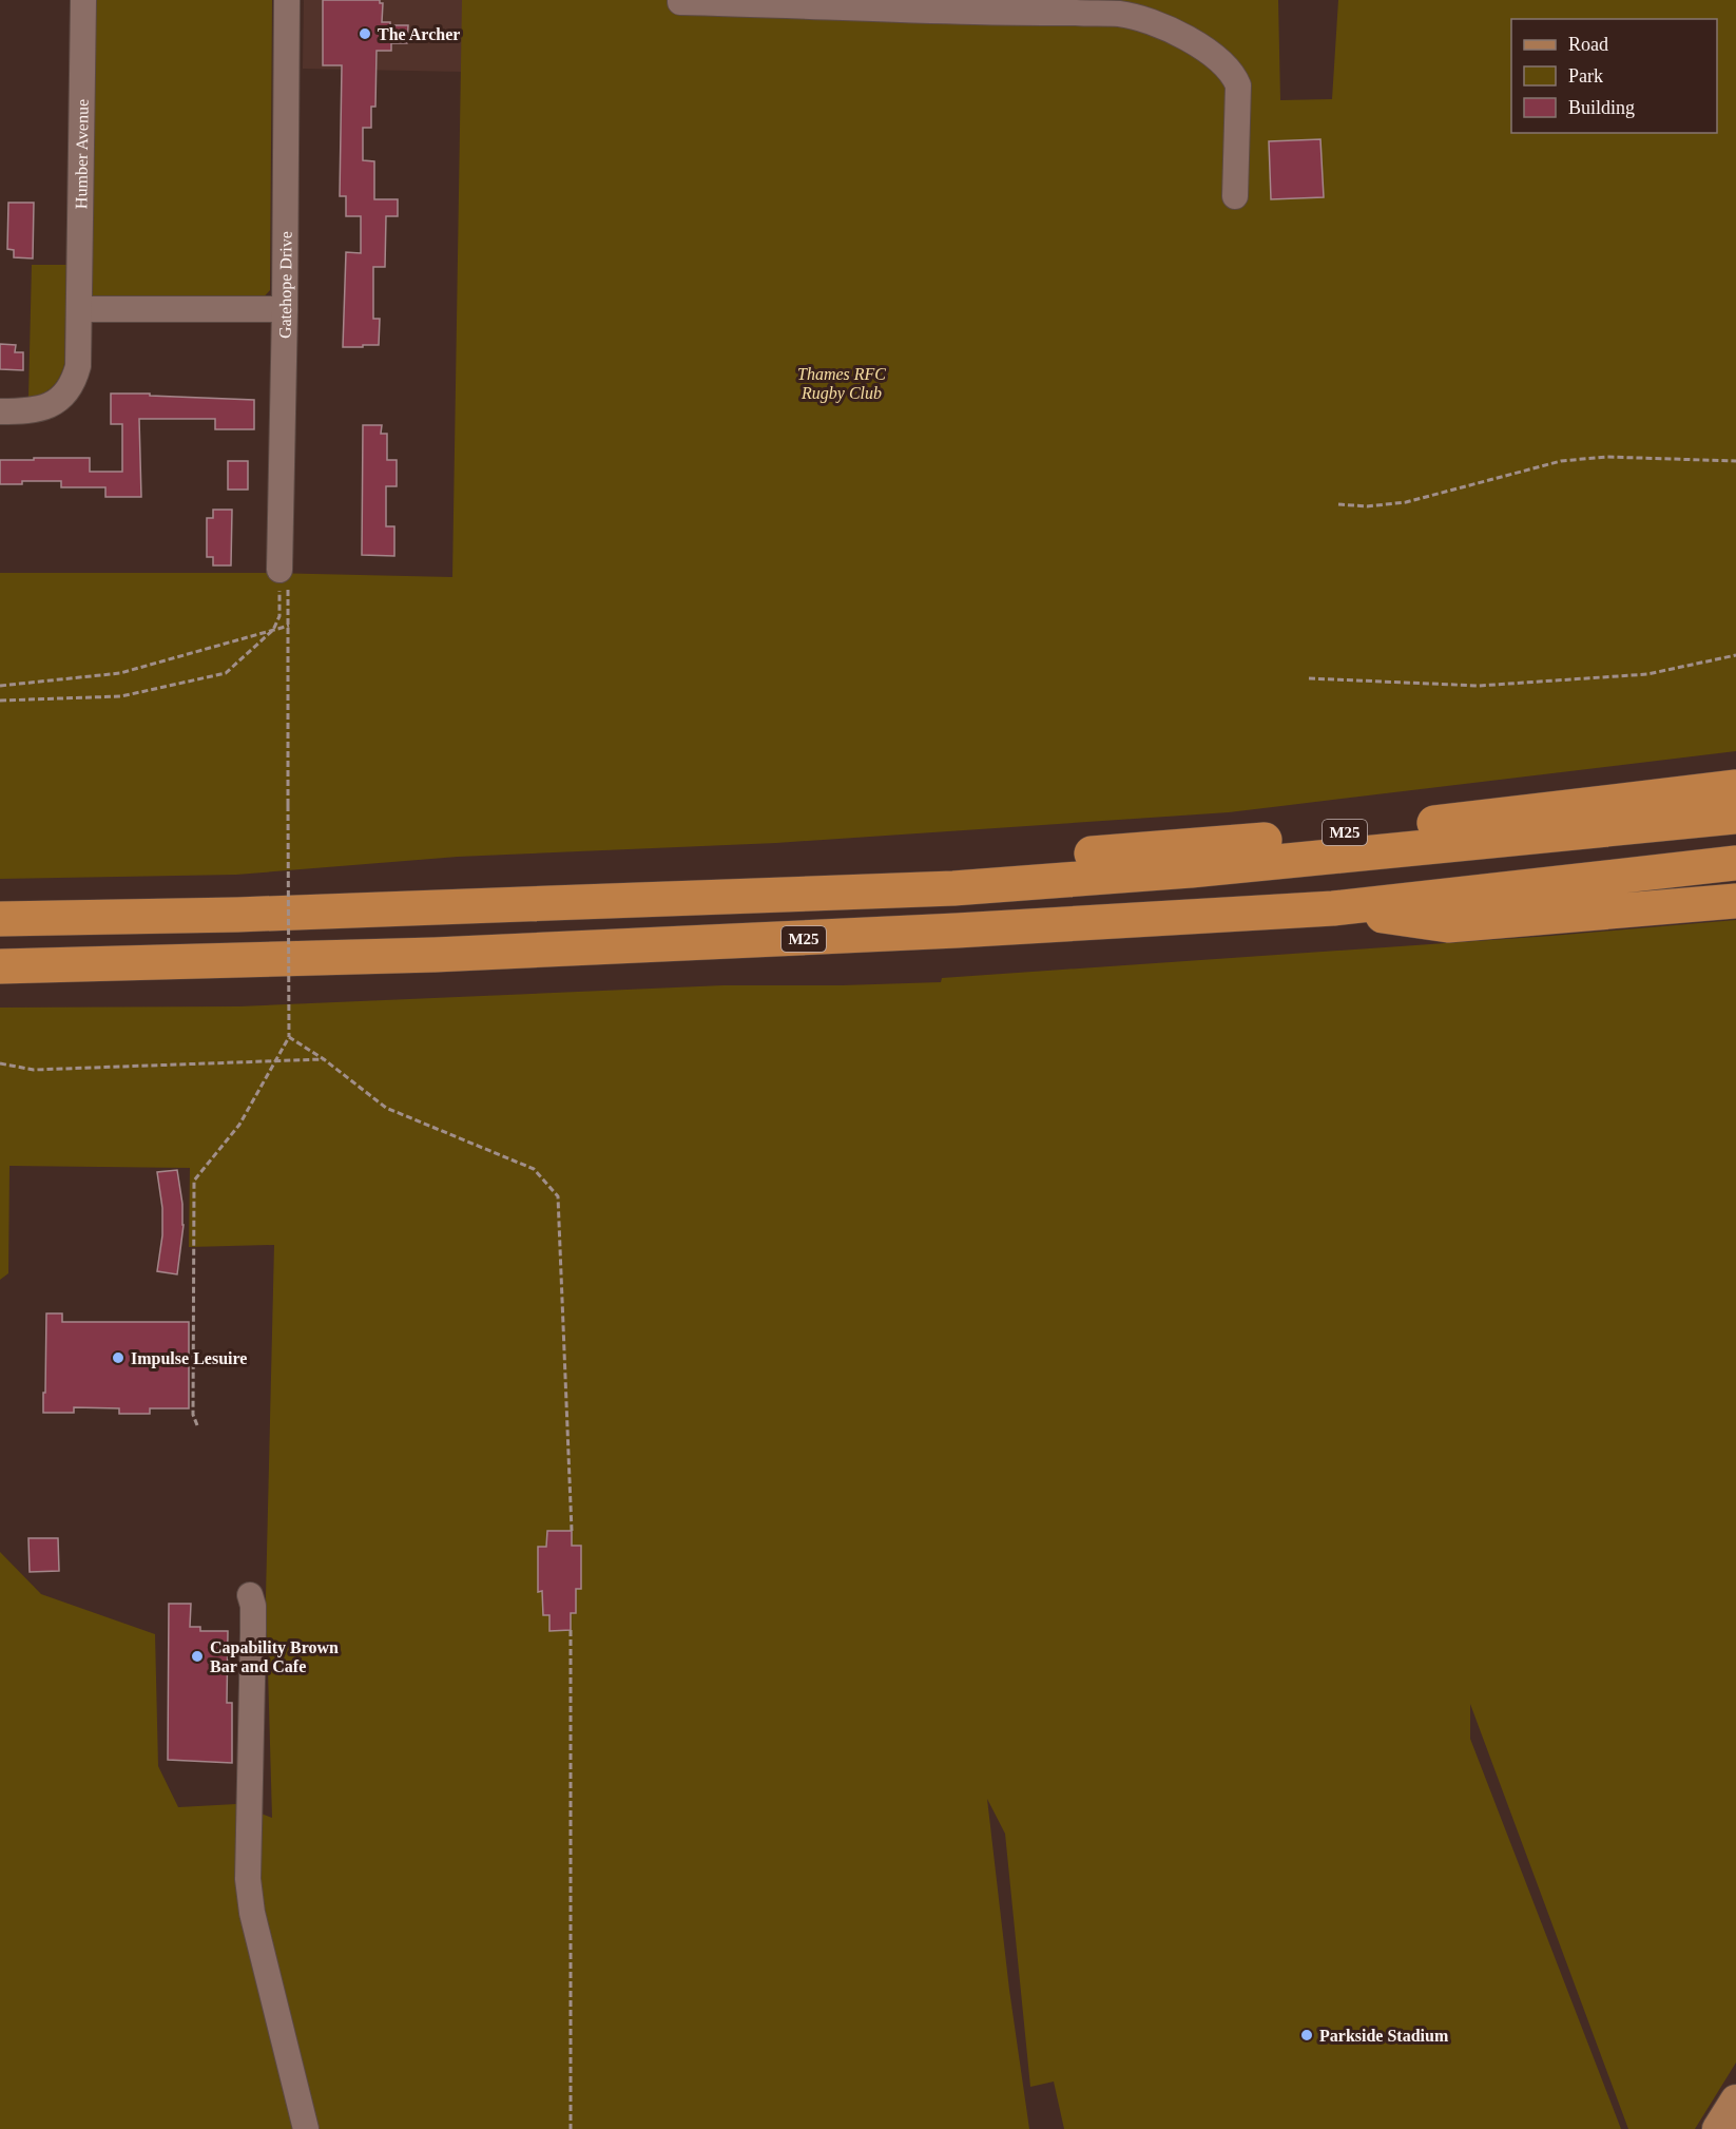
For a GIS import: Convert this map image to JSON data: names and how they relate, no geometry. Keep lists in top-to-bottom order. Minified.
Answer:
{"streets":{"highway":["M25"],"street":["Humber Avenue","Gatehope Drive"]},"parks":["Thames RFC Rugby Club"],"places":["The Archer","Impulse Lesuire","Capability Brown Bar and Cafe","Parkside Stadium"],"legend":["Road","Park","Building"]}
